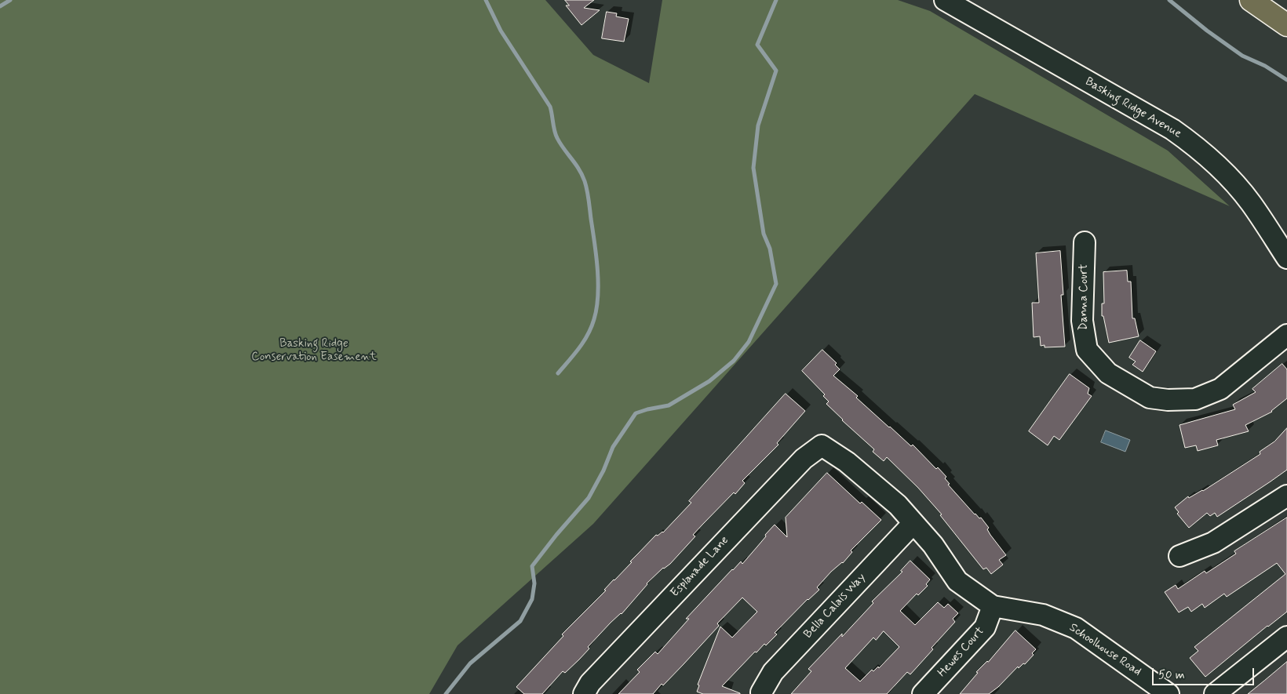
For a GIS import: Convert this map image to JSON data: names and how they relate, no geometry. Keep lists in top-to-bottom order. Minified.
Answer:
{"streets":{"street":["Basking Ridge Avenue","Danna Court","Esplanade Lane","Bella Calais Way","Schoolhouse Road","Hewes Court"]},"crossings":[["Esplanade Lane","Schoolhouse Road"],["Bella Calais Way","Schoolhouse Road"],["Schoolhouse Road","Hewes Court"]],"parks":["Basking Ridge Conservation Easement"],"scale_bar":"50 m"}
